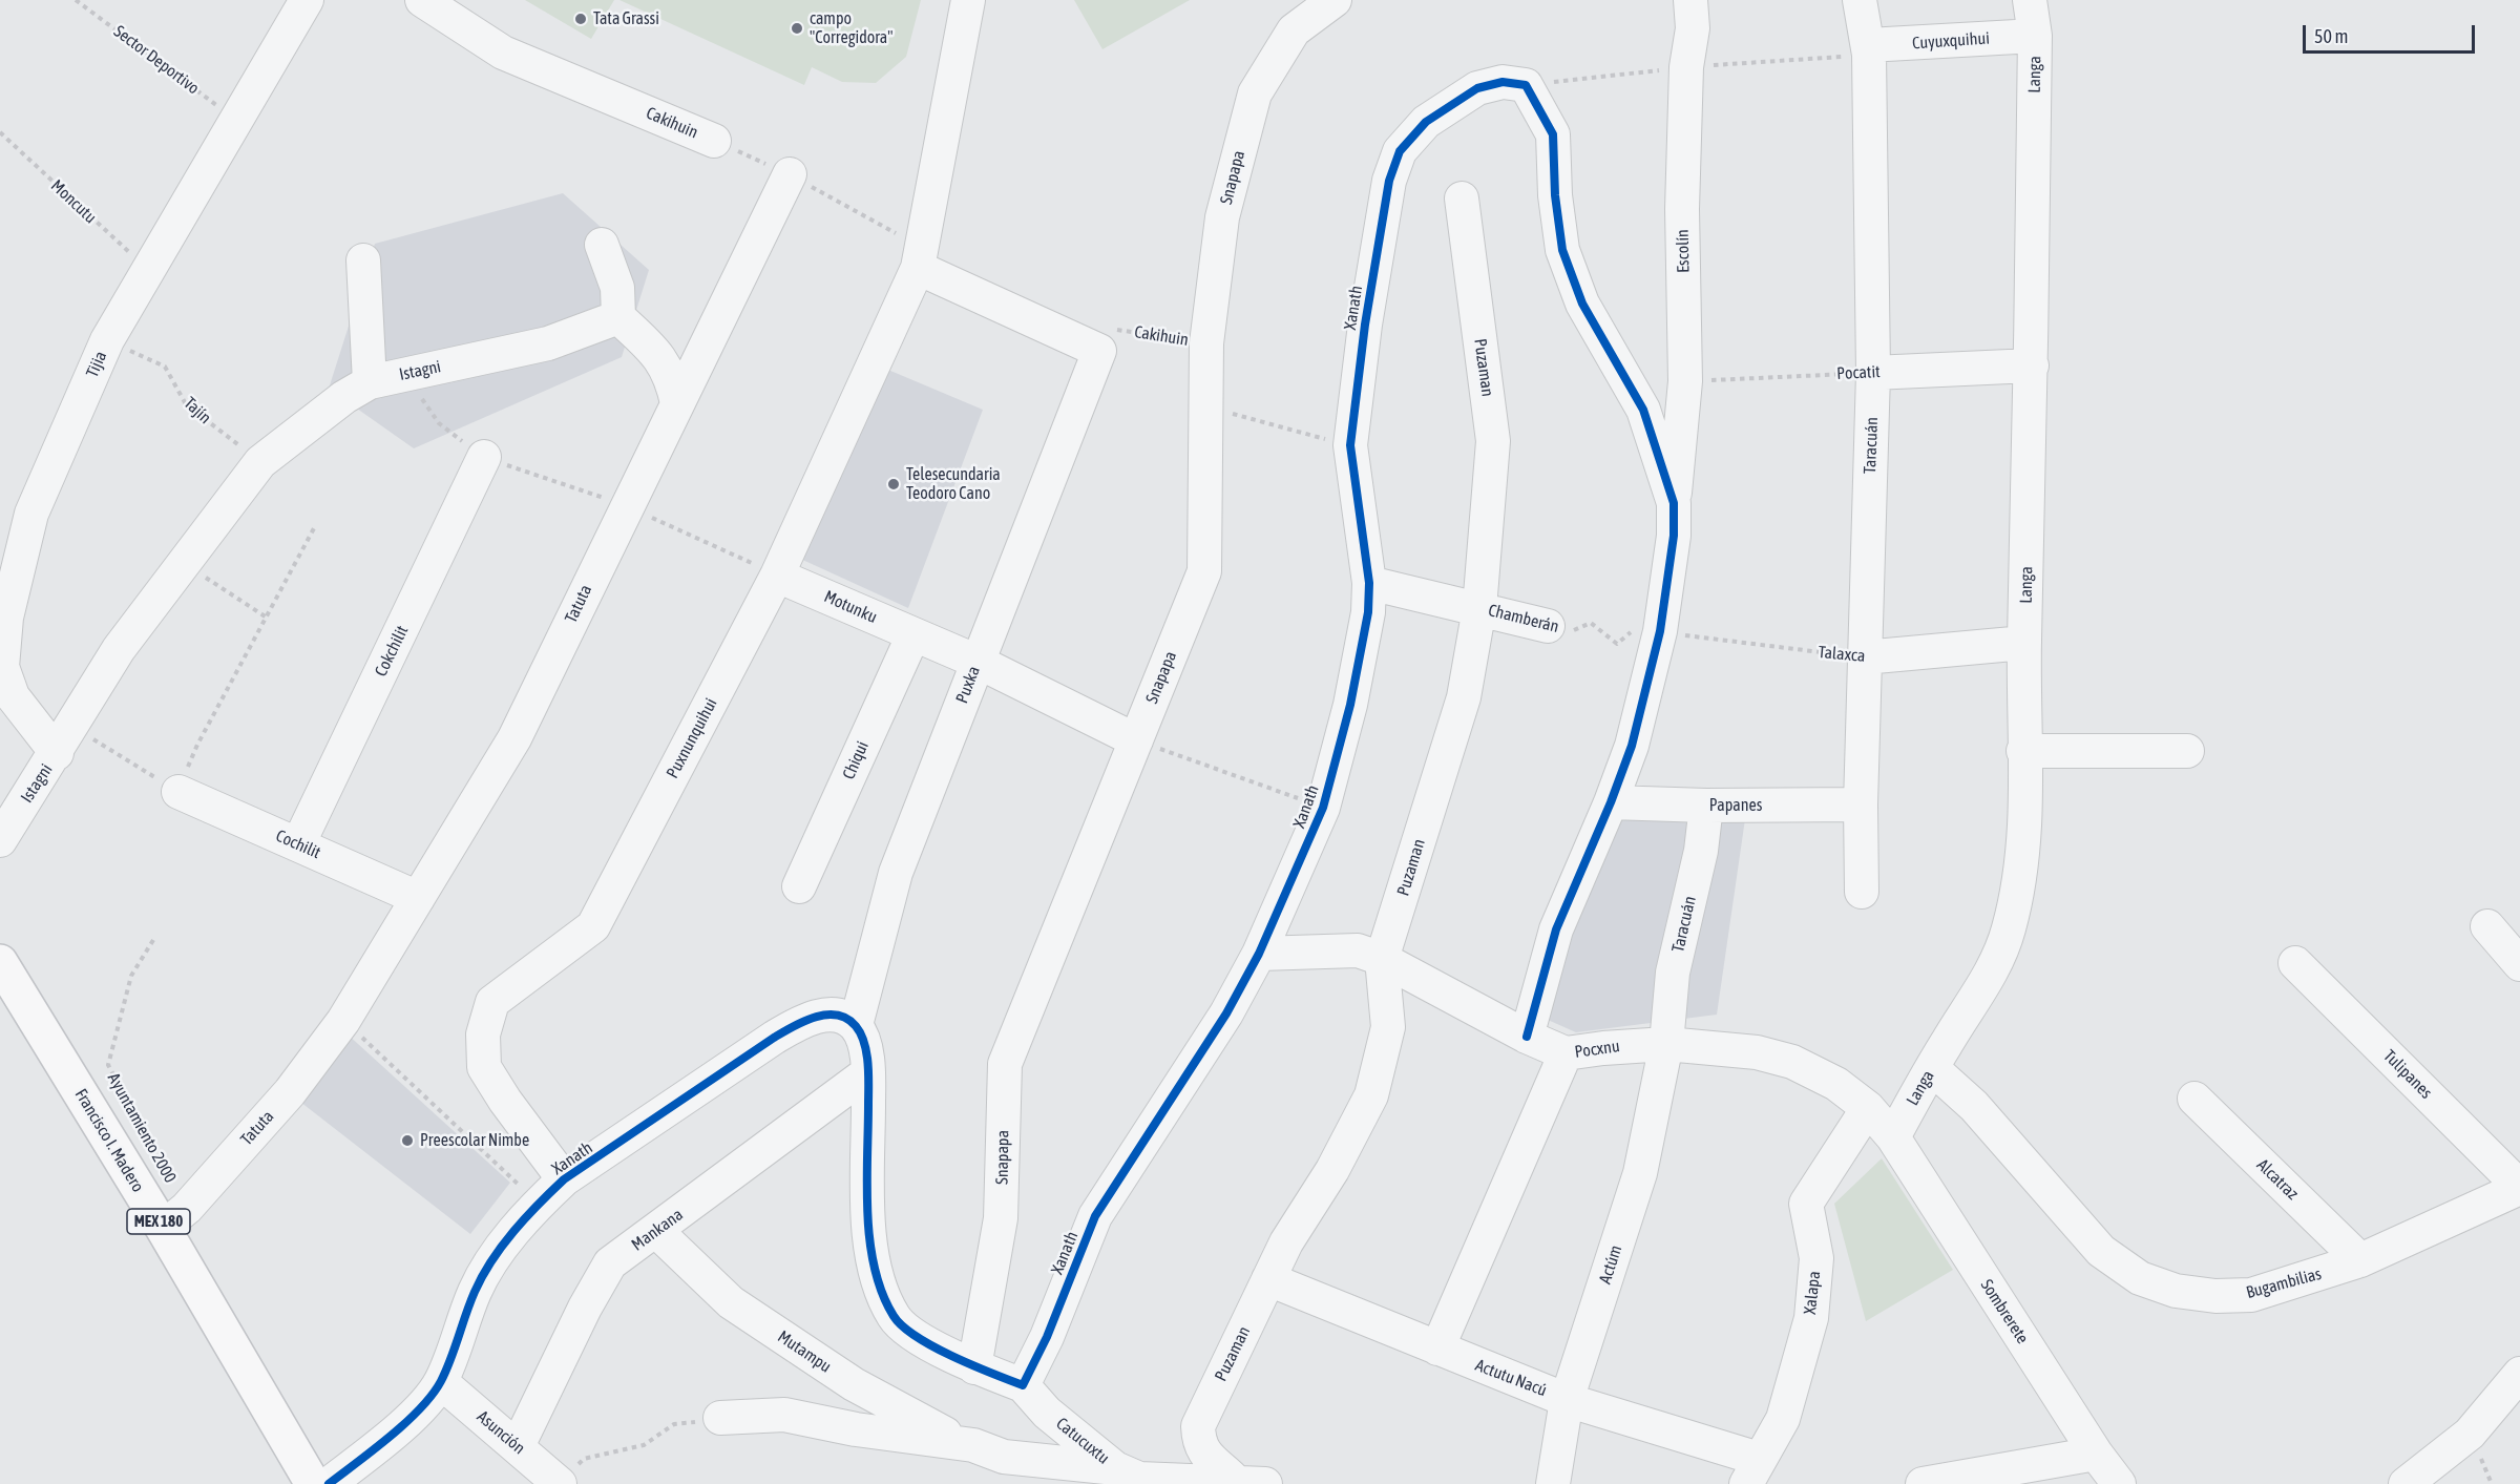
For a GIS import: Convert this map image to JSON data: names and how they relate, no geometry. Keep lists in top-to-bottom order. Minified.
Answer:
{"streets":{"main road":["Francisco I. Madero","MEX 180"],"street":["Cuyuxquihui","Langa","Cakihuin","Snapapa","Escolín","Xanath","Tijia","Puzaman","Istagni","Pocatit","Taracuán","Tatuta","Motunku","Chamberán","Cokchilit","Talaxca","Puxka","Puxnunquihui","Chiqui","Papanes","Cochilit","Pocxnu","Tulipanes","Alcatraz","Mankana","Actúm","Bugambilias","Xalapa","Sombrerete","Mutampu","Actutu Nacú","Asunción","Catucuxtu"],"path":["Sector Deportivo","Moncutu","Tajín","Ayuntamiento 2000"]},"crossings":[["Cuyuxquihui","Langa"],["Cuyuxquihui","Taracuán"],["Sector Deportivo","Tijia"],["Langa","Pocatit"],["Langa","Talaxca"],["Langa","Pocxnu"],["Langa","Bugambilias"],["Langa","Sombrerete"],["Cakihuin","Snapapa"],["Cakihuin","Tatuta"],["Cakihuin","Puxka"],["Cakihuin","Puxnunquihui"],["Snapapa","Motunku"],["Moncutu","Tijia"],["Escolín","Xanath"],["Escolín","Pocatit"],["Xanath","Chamberán"],["Xanath","Talaxca"],["Xanath","Puxka"],["Xanath","Puxnunquihui"],["Xanath","Papanes"],["Xanath","Pocxnu"],["Xanath","Asunción"],["Xanath","Catucuxtu"],["Tijia","Istagni"],["Tijia","Tajín"],["Puzaman","Chamberán"],["Puzaman","Pocxnu"],["Puzaman","Actutu Nacú"],["Istagni","Tajín"],["Pocatit","Taracuán"],["Taracuán","Talaxca"],["Taracuán","Papanes"],["Taracuán","Pocxnu"],["Taracuán","Actúm"],["Tatuta","Cochilit"],["Tatuta","Ayuntamiento 2000"],["Tatuta","Francisco I. Madero"],["Motunku","Puxka"],["Motunku","Puxnunquihui"],["Motunku","Chiqui"],["Chamberán","Talaxca"],["Cokchilit","Cochilit"],["Pocxnu","Actúm"],["Pocxnu","Xalapa"],["Pocxnu","Sombrerete"],["Tulipanes","Bugambilias"],["Ayuntamiento 2000","Francisco I. Madero"],["Alcatraz","Bugambilias"],["Mankana","Mutampu"],["Mankana","Asunción"],["Actúm","Actutu Nacú"],["Xalapa","Actutu Nacú"],["Mutampu","Catucuxtu"]],"places":["Tata Grassi","campo \"Corregidora\"","Telesecundaria Teodoro Cano","Preescolar Nimbe"],"scale_bar":"50 m"}
